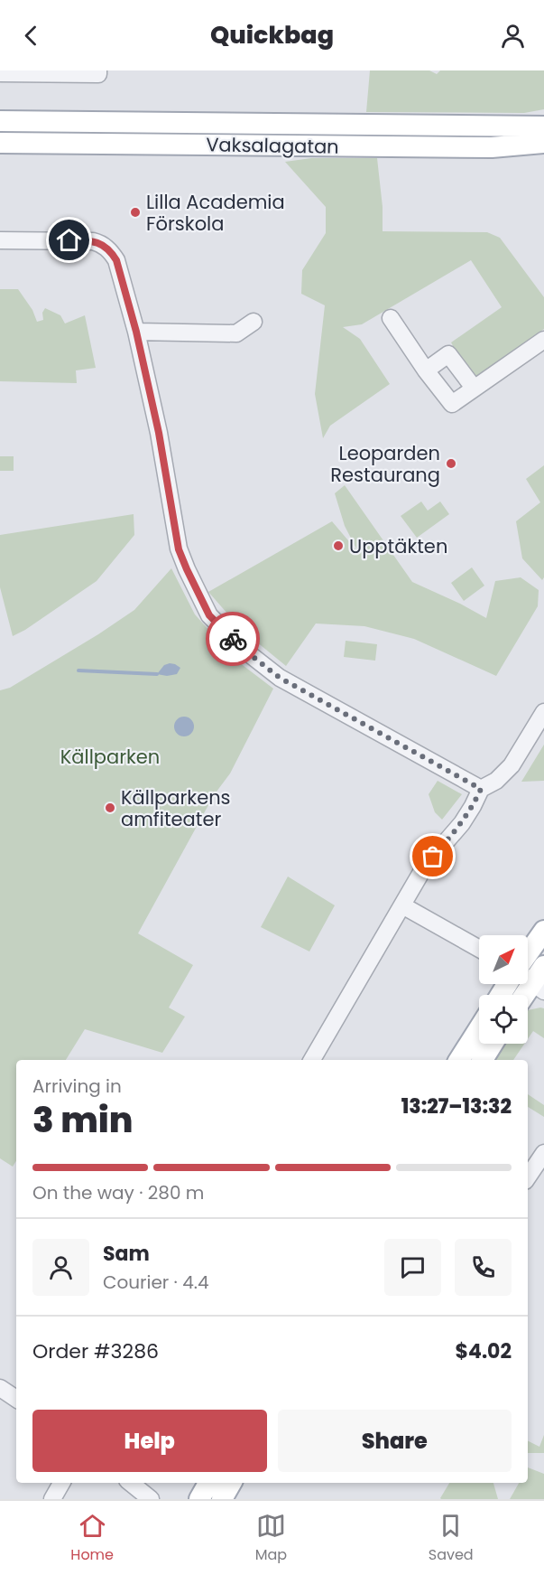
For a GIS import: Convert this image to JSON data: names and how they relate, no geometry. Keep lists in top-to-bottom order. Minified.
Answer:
{"streets":{"main road":["Vaksalagatan"]},"parks":["Källparken"],"places":["Lilla Academia Förskola","Leoparden Restaurang","Upptäkten","Källparkens amfiteater"],"north":"top right","page":{"header":"Quickbag","heading":["3 min","Arriving in","13:27–13:32"],"panel":["Sam","Courier · 4.4","Order #3286","$4.02"],"bar":"On the way · 280 m","buttons":["Help","Share"],"tabs":["Home","Map","Saved"]}}
